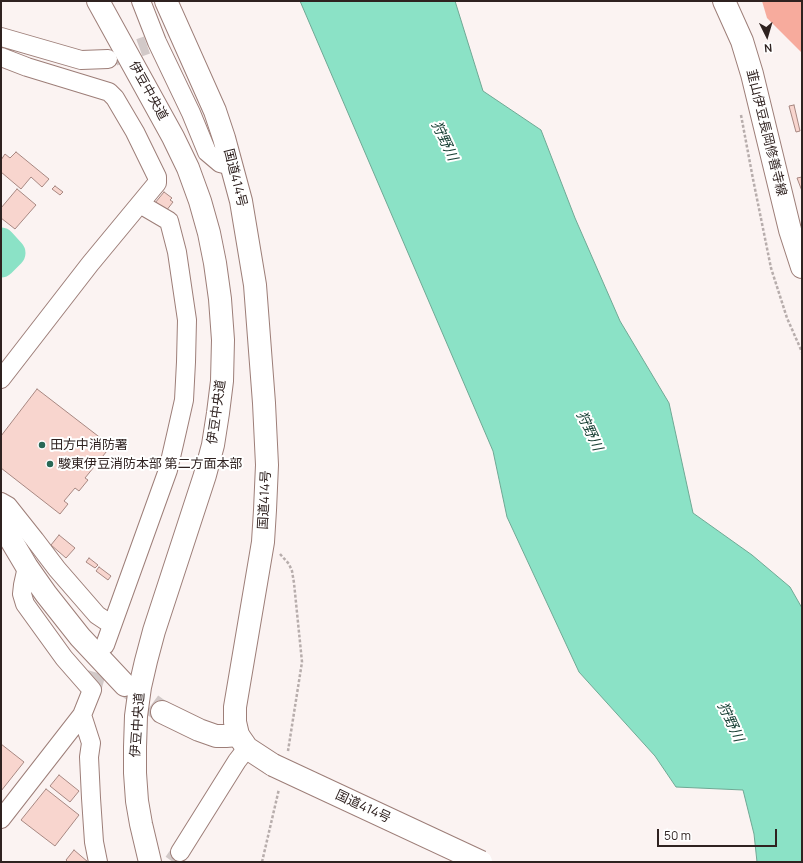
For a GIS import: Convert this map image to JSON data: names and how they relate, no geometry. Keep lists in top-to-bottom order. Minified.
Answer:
{"streets":{"main road":["伊豆中央道","韮山伊豆長岡修善寺線","国道414号"]},"water":["狩野川"],"places":["田方中消防署","駿東伊豆消防本部 第二方面本部"],"scale_bar":"50 m","north":"bottom"}
